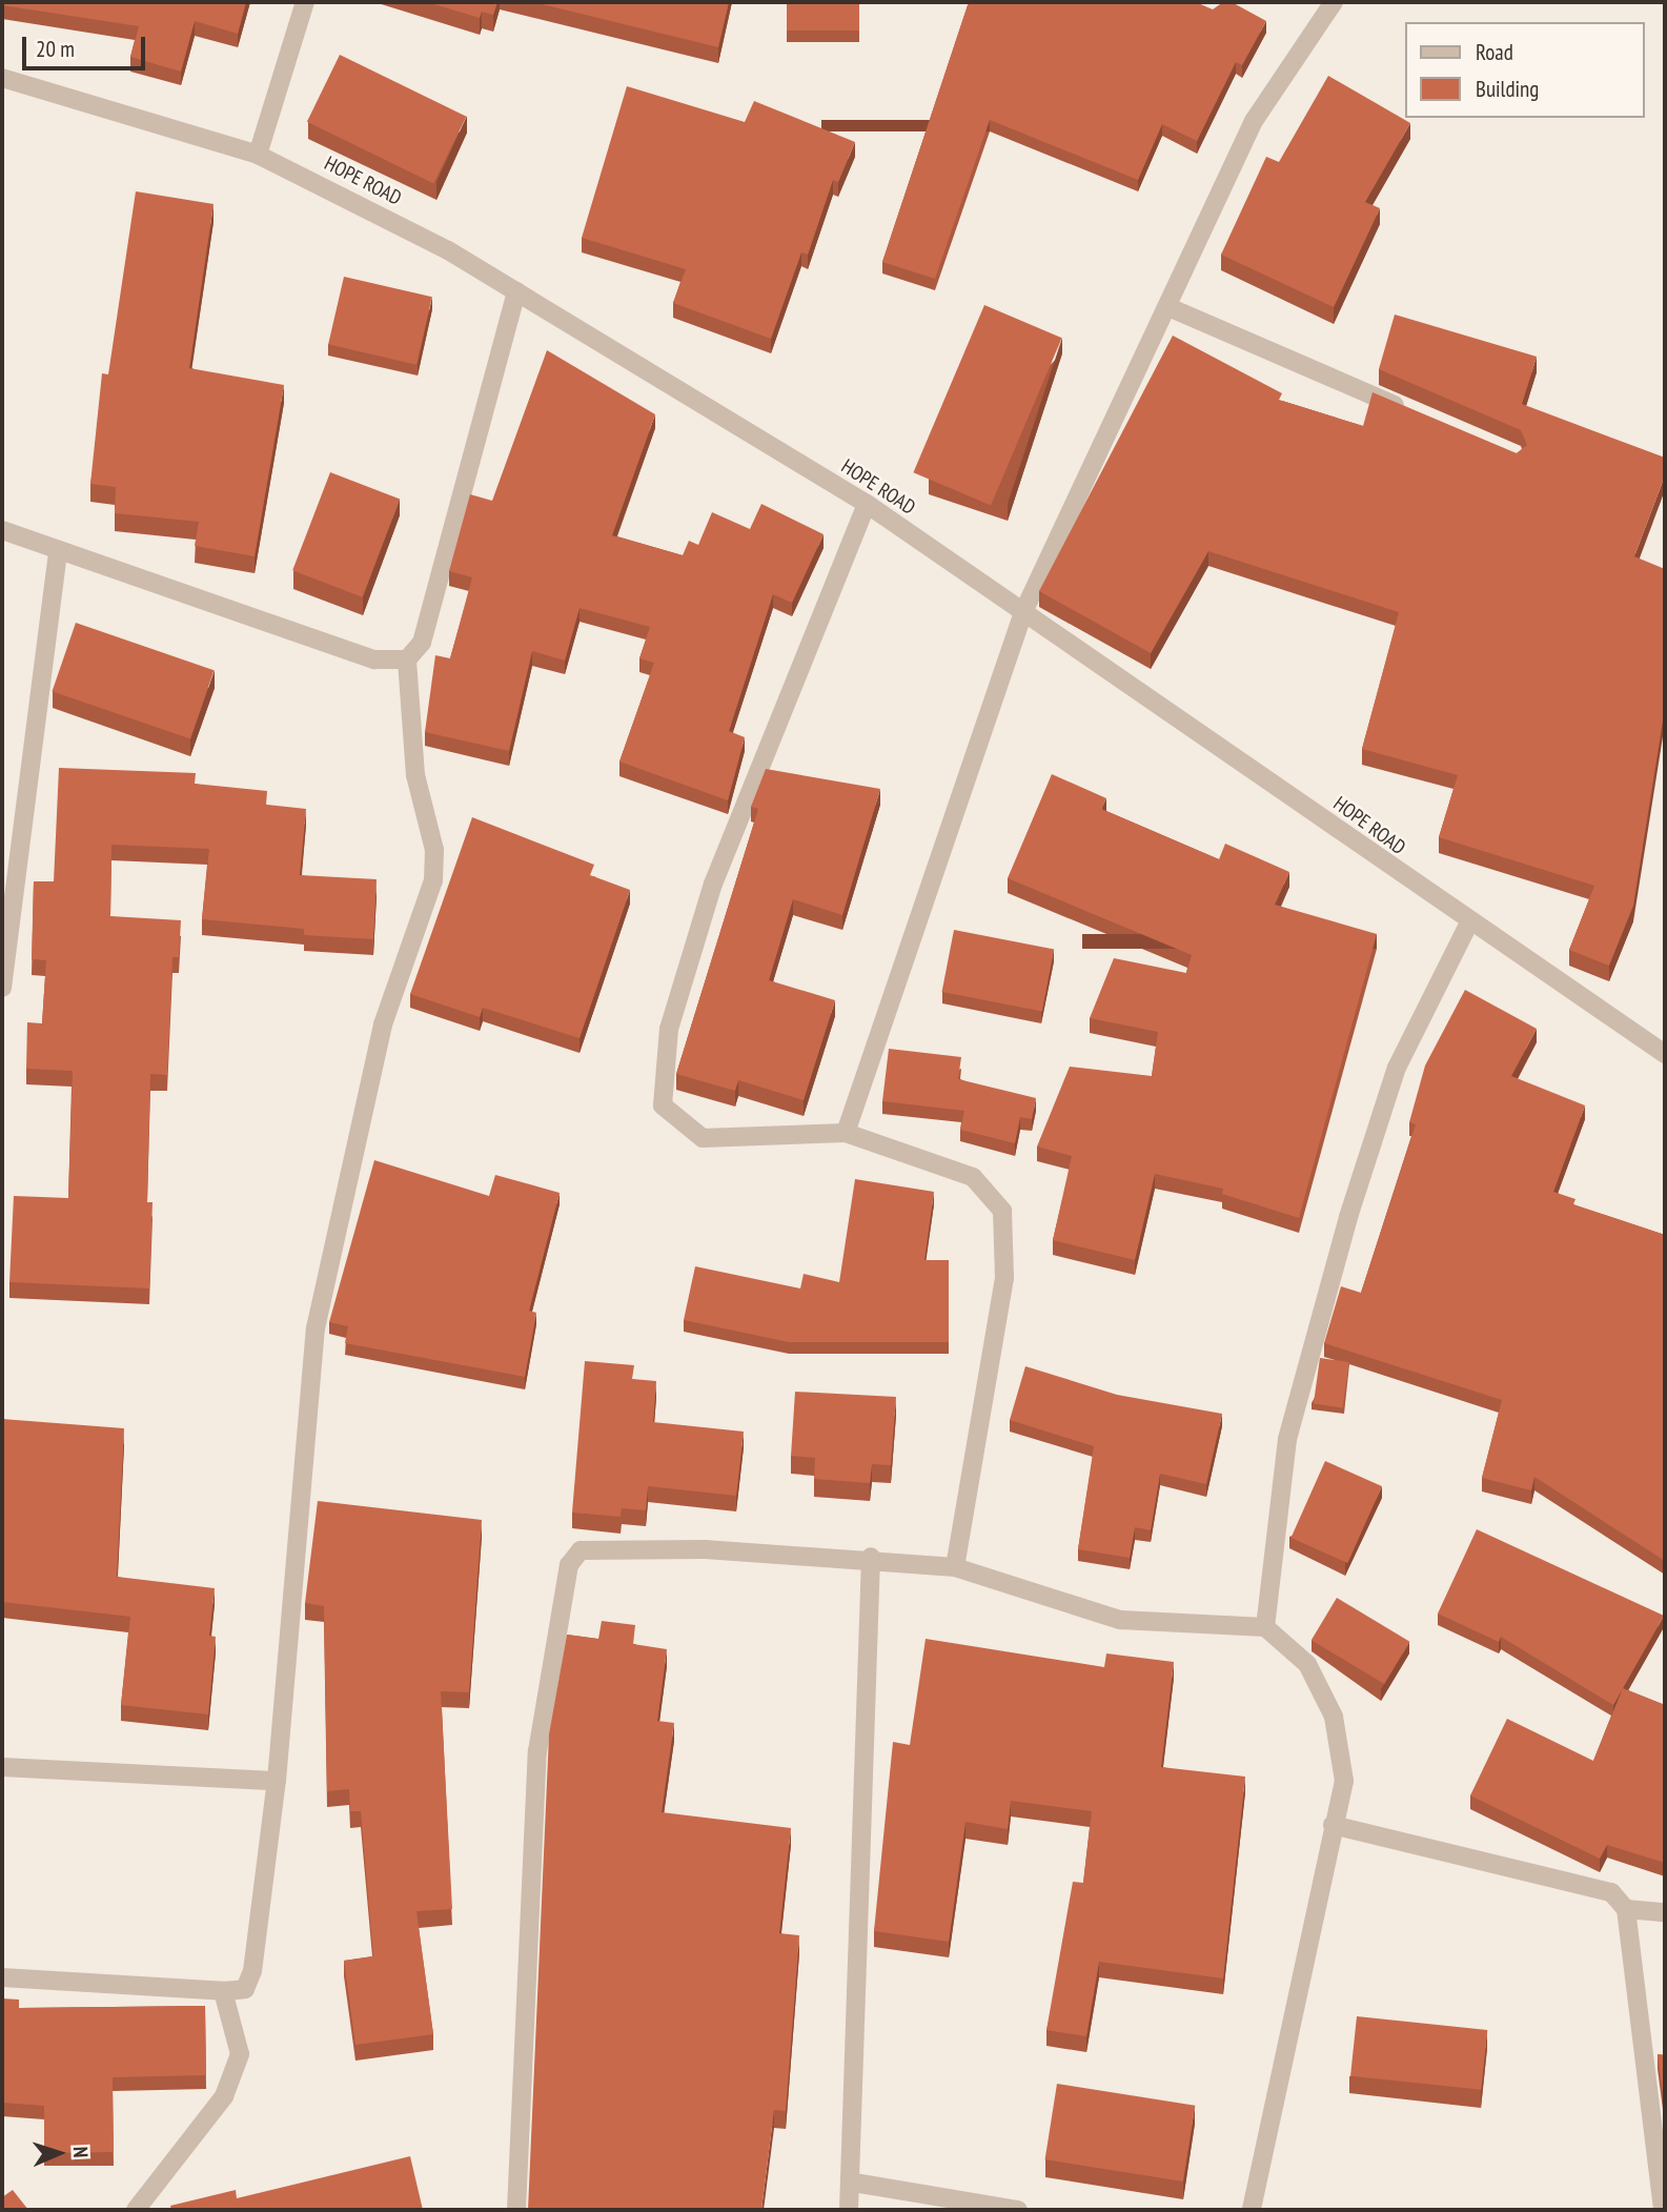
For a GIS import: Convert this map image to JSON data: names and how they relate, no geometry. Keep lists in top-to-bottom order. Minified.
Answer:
{"streets":{"street":["HOPE ROAD"]},"legend":["Road","Building"],"scale_bar":"20 m","north":"right"}
